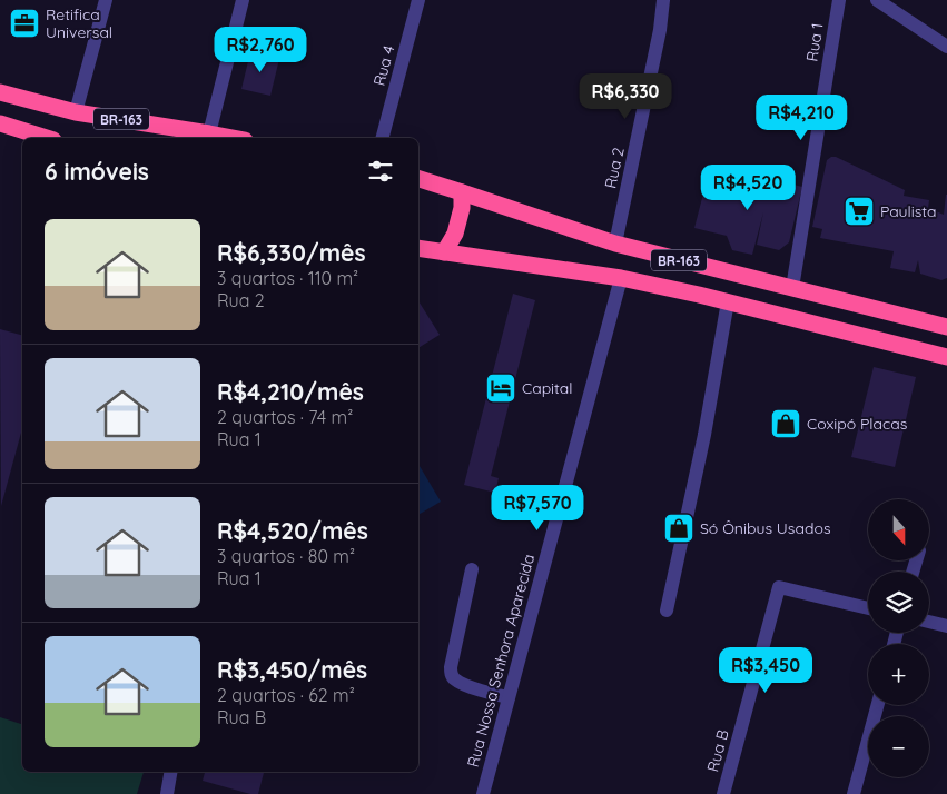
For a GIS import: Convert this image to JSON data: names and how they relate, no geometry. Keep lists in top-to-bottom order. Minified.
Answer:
{"streets":{"highway":["BR-163"],"street":["Rua 1","Rua 4","Rua 2","Rua Nossa Senhora Aparecida","Rua B"]},"crossings":[["Rua 1","BR-163"],["BR-163","Rua 2"],["BR-163","Rua Nossa Senhora Aparecida"]],"places":{"office":["Retifica Universal"],"supermarket":["Paulista"],"hotel":["Capital"],"shop":["Coxipó Placas","Só Ônibus Usados"]},"north":"bottom","page":{"price":["R$2,760","R$6,330","R$4,210","R$4,520","R$7,570","R$3,450"],"heading":"6 imóveis","list":[{"name":"R$6,330/mês","note":"3 quartos · 110 m² · Rua 2"},{"name":"R$4,210/mês","note":"2 quartos · 74 m² · Rua 1"},{"name":"R$4,520/mês","note":"3 quartos · 80 m² · Rua 1"},{"name":"R$3,450/mês","note":"2 quartos · 62 m² · Rua B"}],"map_buttons":["+","−"]}}
